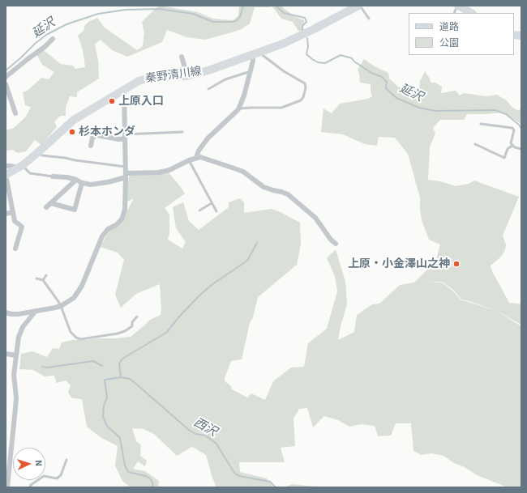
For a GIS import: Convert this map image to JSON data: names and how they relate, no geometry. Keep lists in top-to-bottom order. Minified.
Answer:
{"streets":{"main road":["秦野清川線"]},"water":["延沢","西沢"],"places":["上原入口","杉本ホンダ","上原・小金澤山之神"],"legend":["道路","公園"],"north":"right"}
